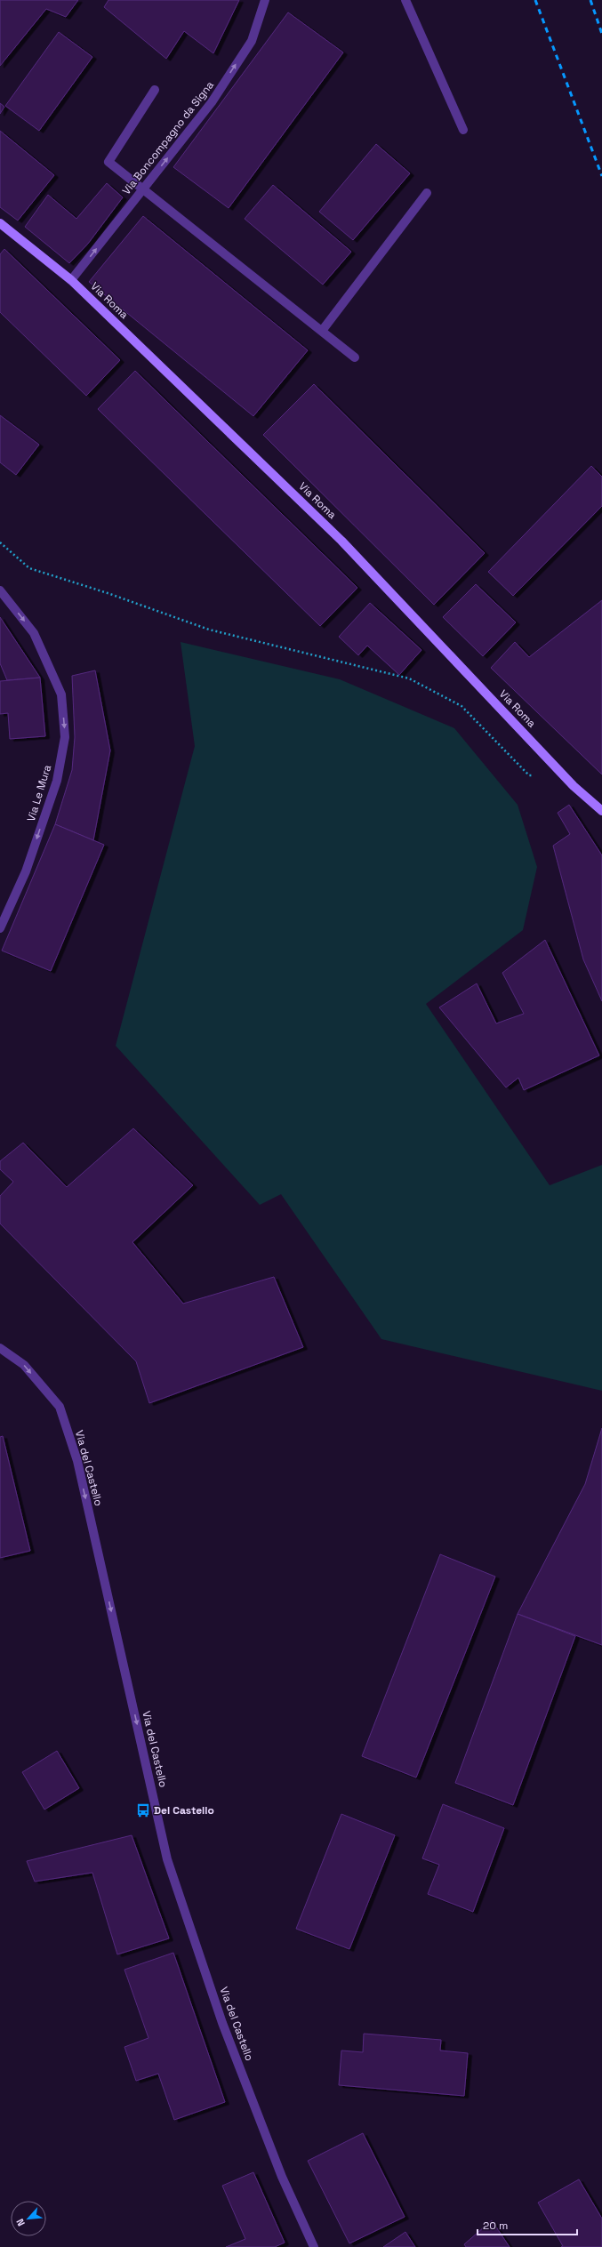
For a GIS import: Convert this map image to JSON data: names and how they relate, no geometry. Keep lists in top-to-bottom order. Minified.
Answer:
{"streets":{"main road":["Via Roma"],"street":["Via Boncompagno da Signa","Via Le Mura","Via del Castello"]},"crossings":[["Via Boncompagno da Signa","Via Roma"]],"one_way":["Via Boncompagno da Signa","Via Le Mura","Via del Castello"],"places":{"bus stop":["Del Castello"]},"scale_bar":"20 m","north":"bottom left"}
